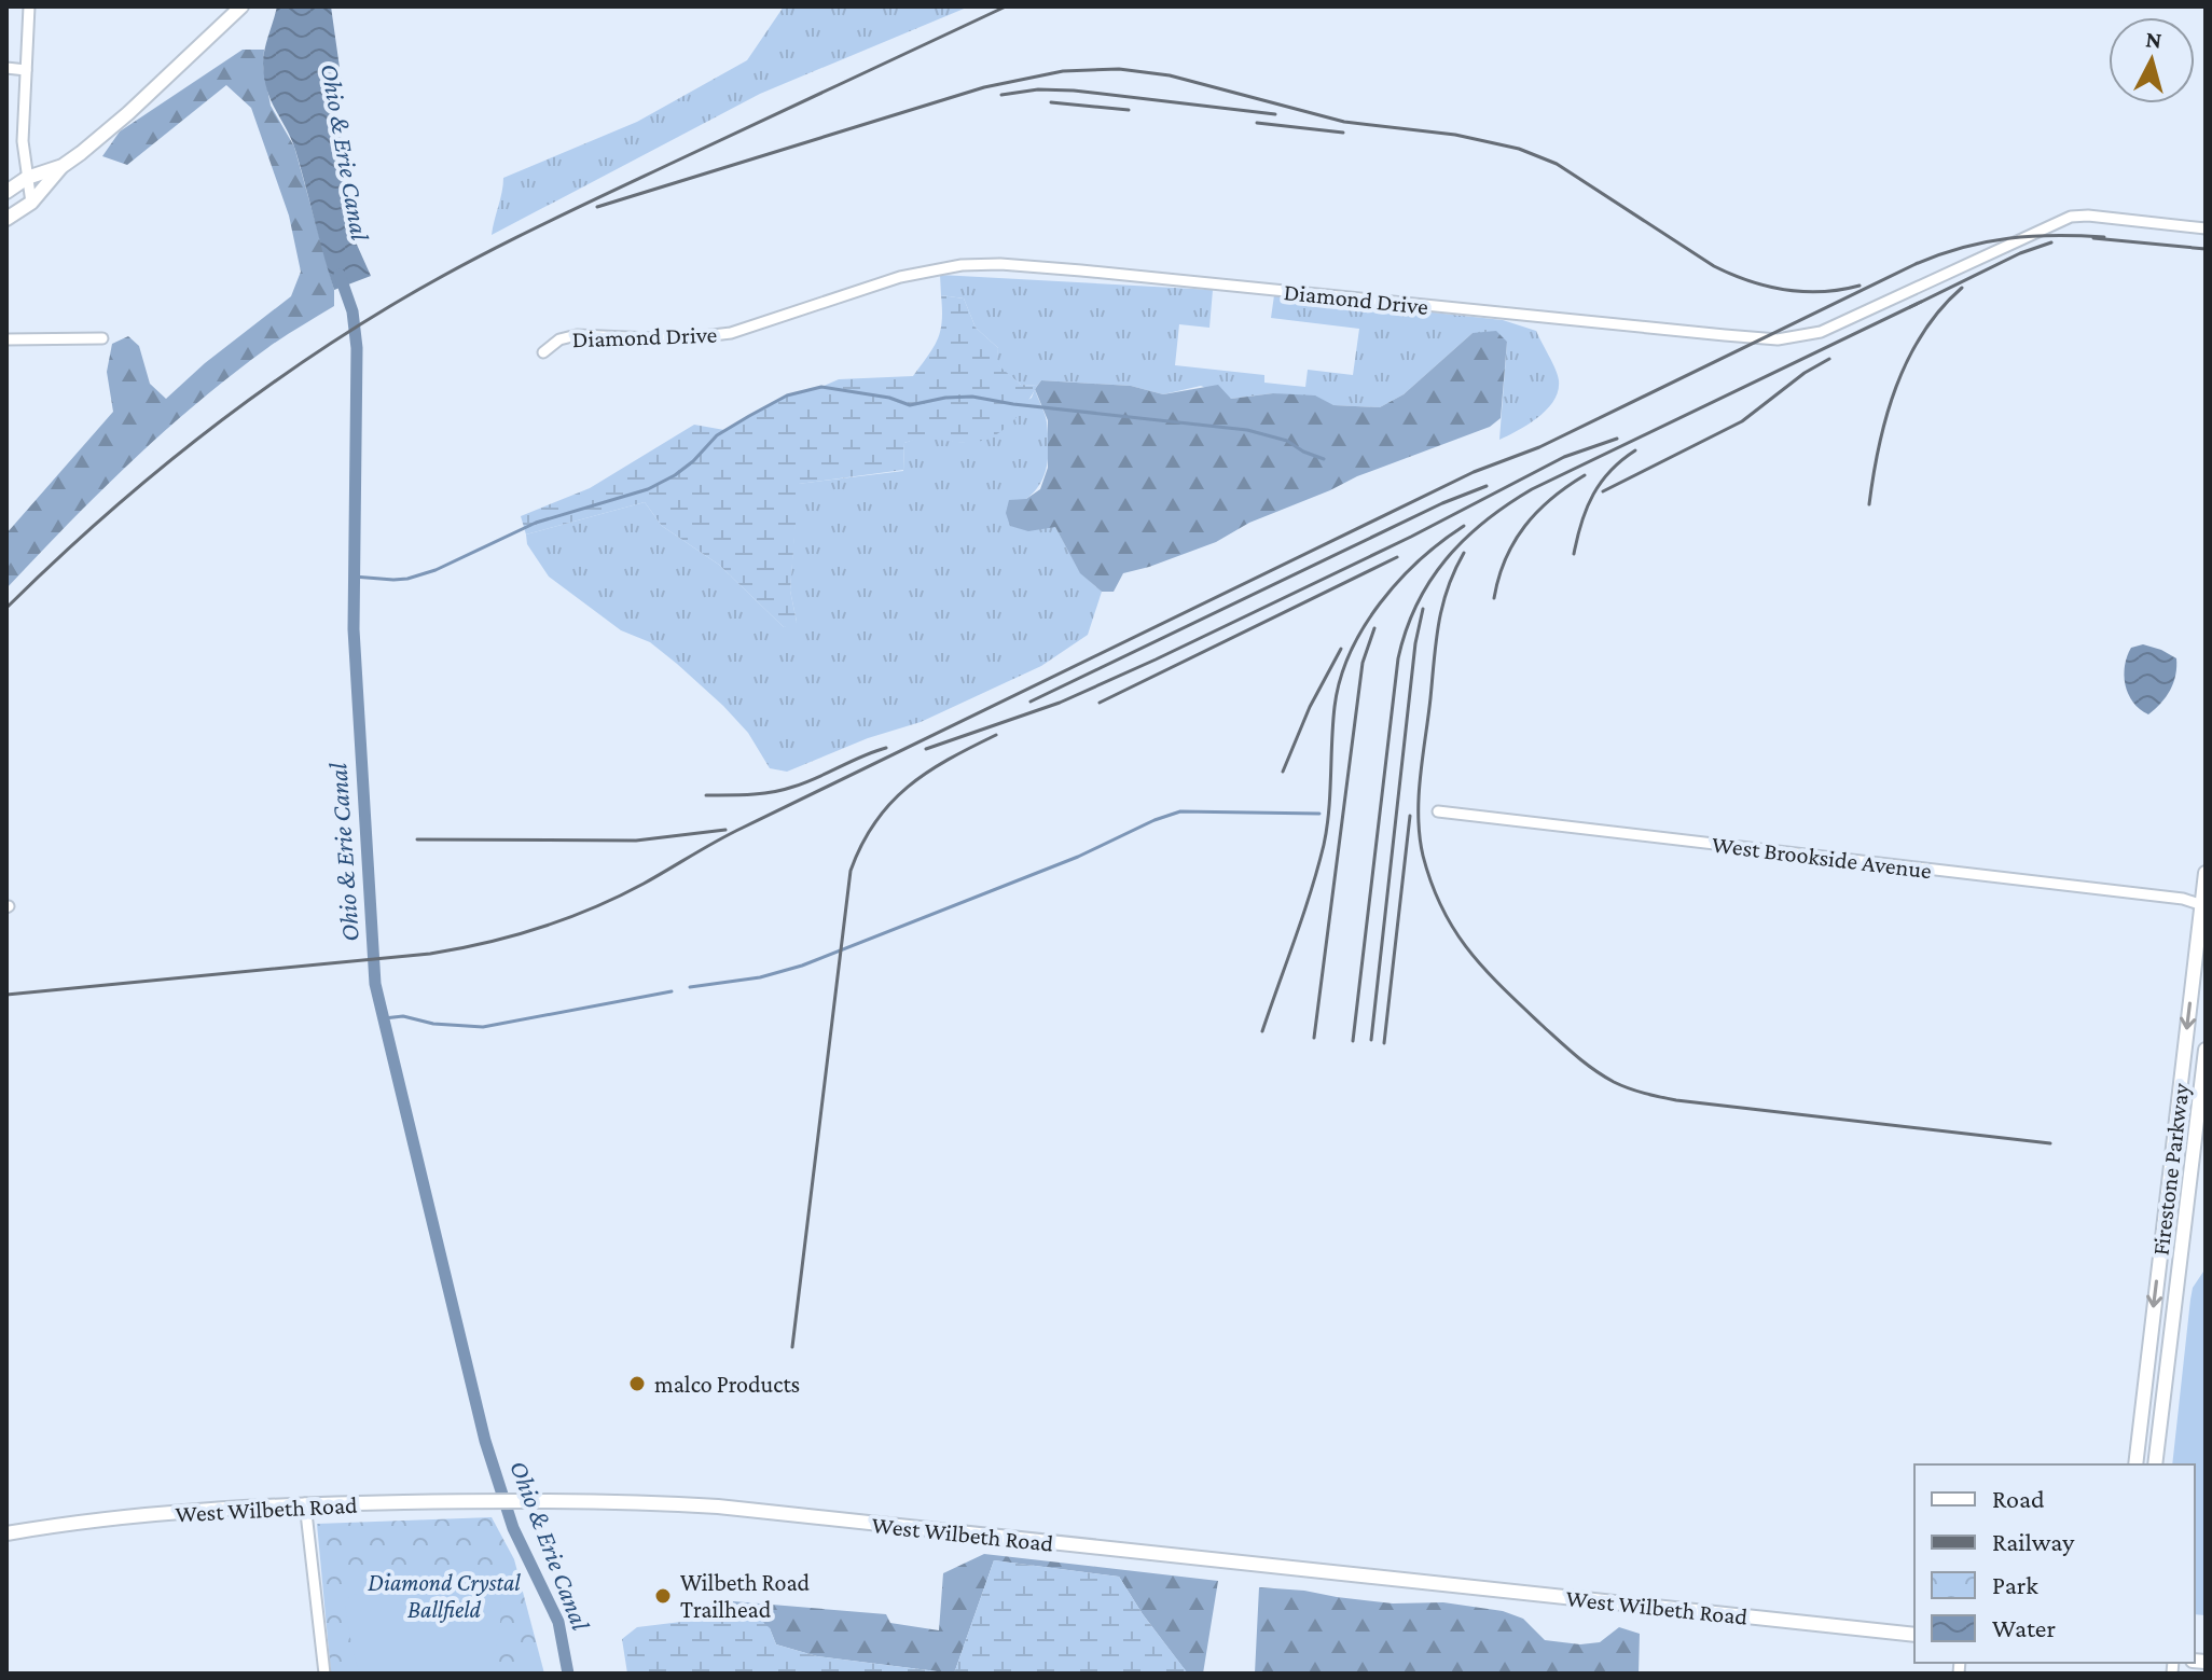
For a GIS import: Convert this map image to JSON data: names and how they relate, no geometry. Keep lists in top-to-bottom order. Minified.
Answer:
{"streets":{"main road":["Firestone Parkway","West Wilbeth Road"],"street":["Diamond Drive","West Brookside Avenue"]},"crossings":[["West Brookside Avenue","Firestone Parkway"]],"water":["Ohio & Erie Canal"],"parks":["Diamond Crystal Ballfield"],"places":["malco Products","Wilbeth Road Trailhead"],"legend":["Road","Railway","Park","Water"],"north":"top"}
